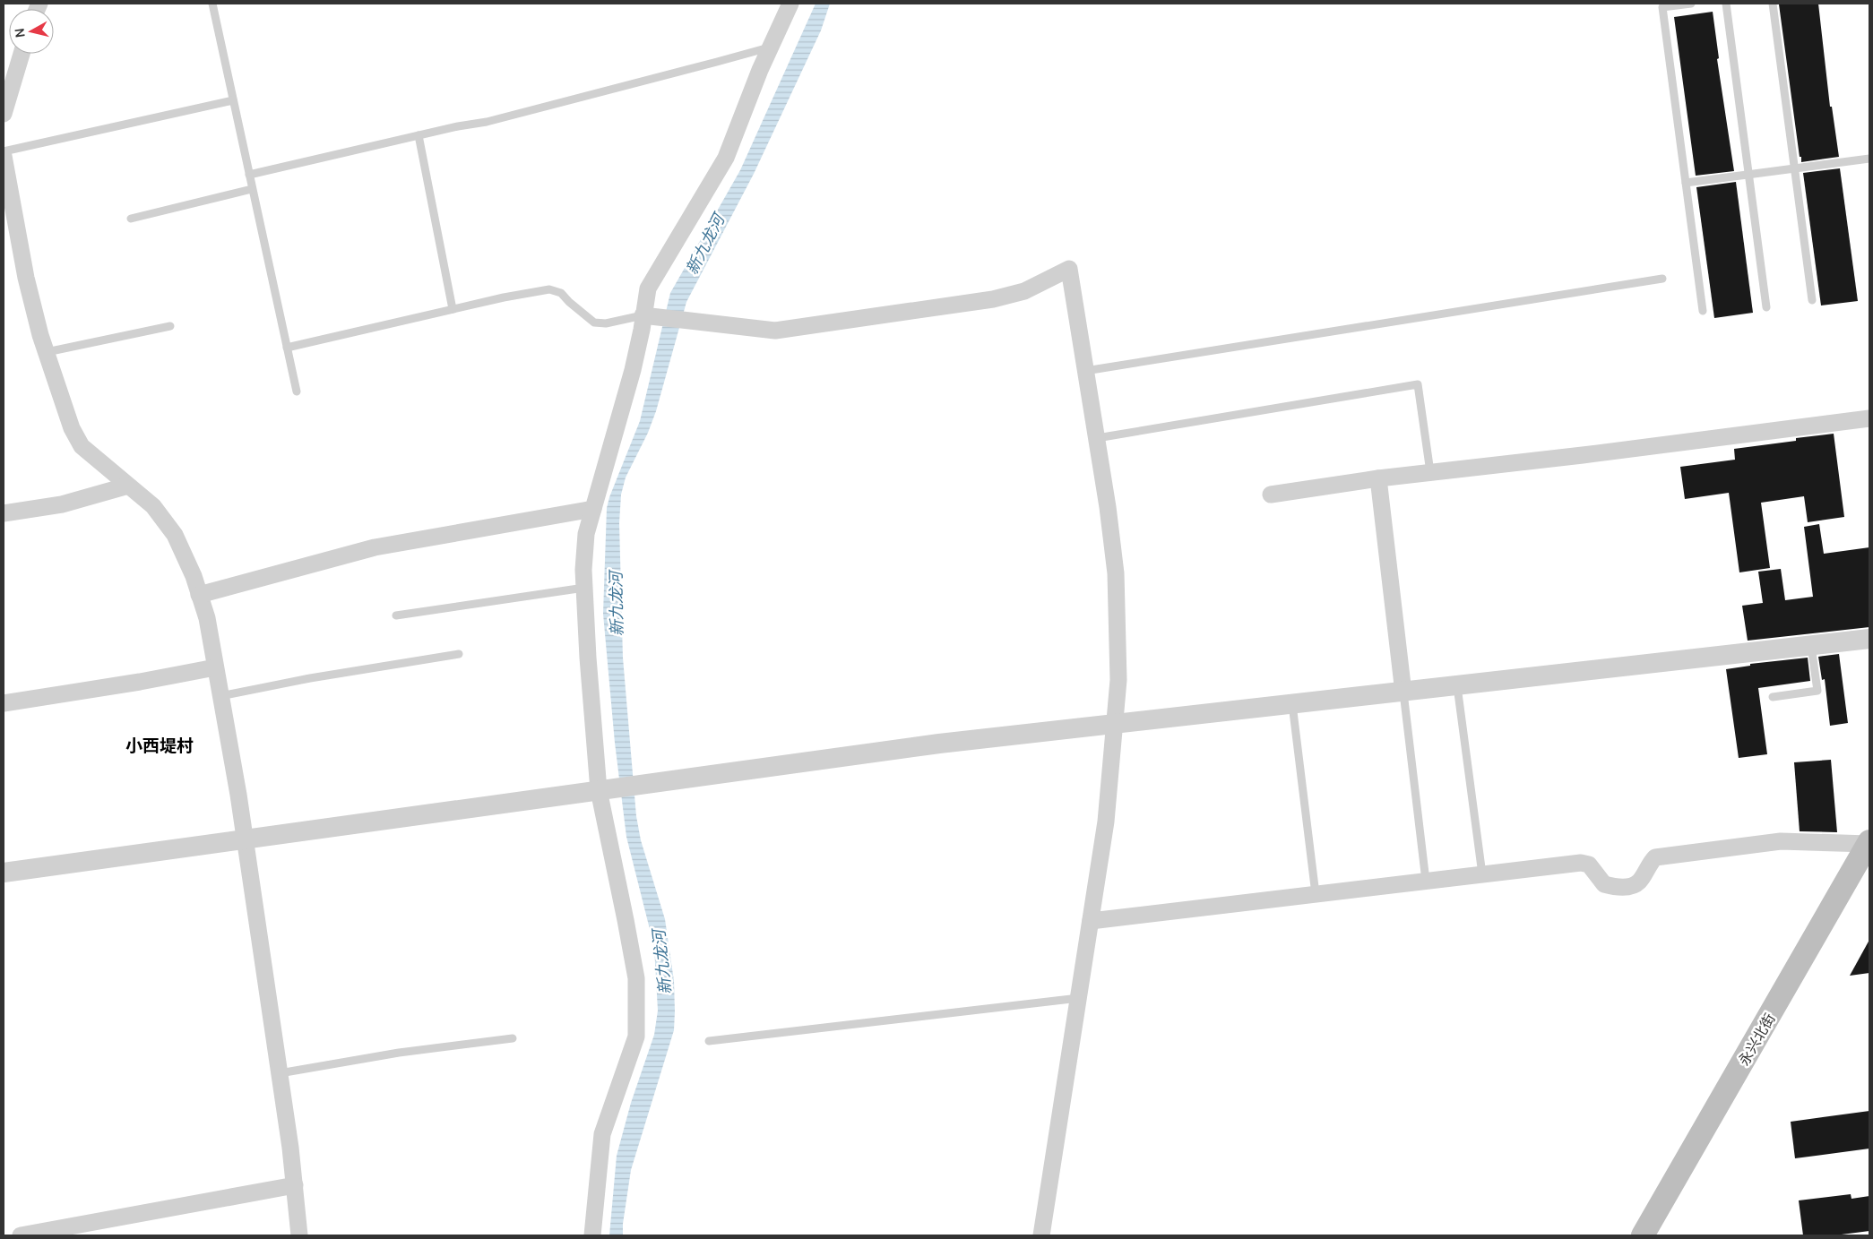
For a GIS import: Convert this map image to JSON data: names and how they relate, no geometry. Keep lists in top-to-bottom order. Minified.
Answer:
{"streets":{"main road":["永兴北街"]},"districts":["小西堤村"],"water":["新九龙河"],"north":"left"}
